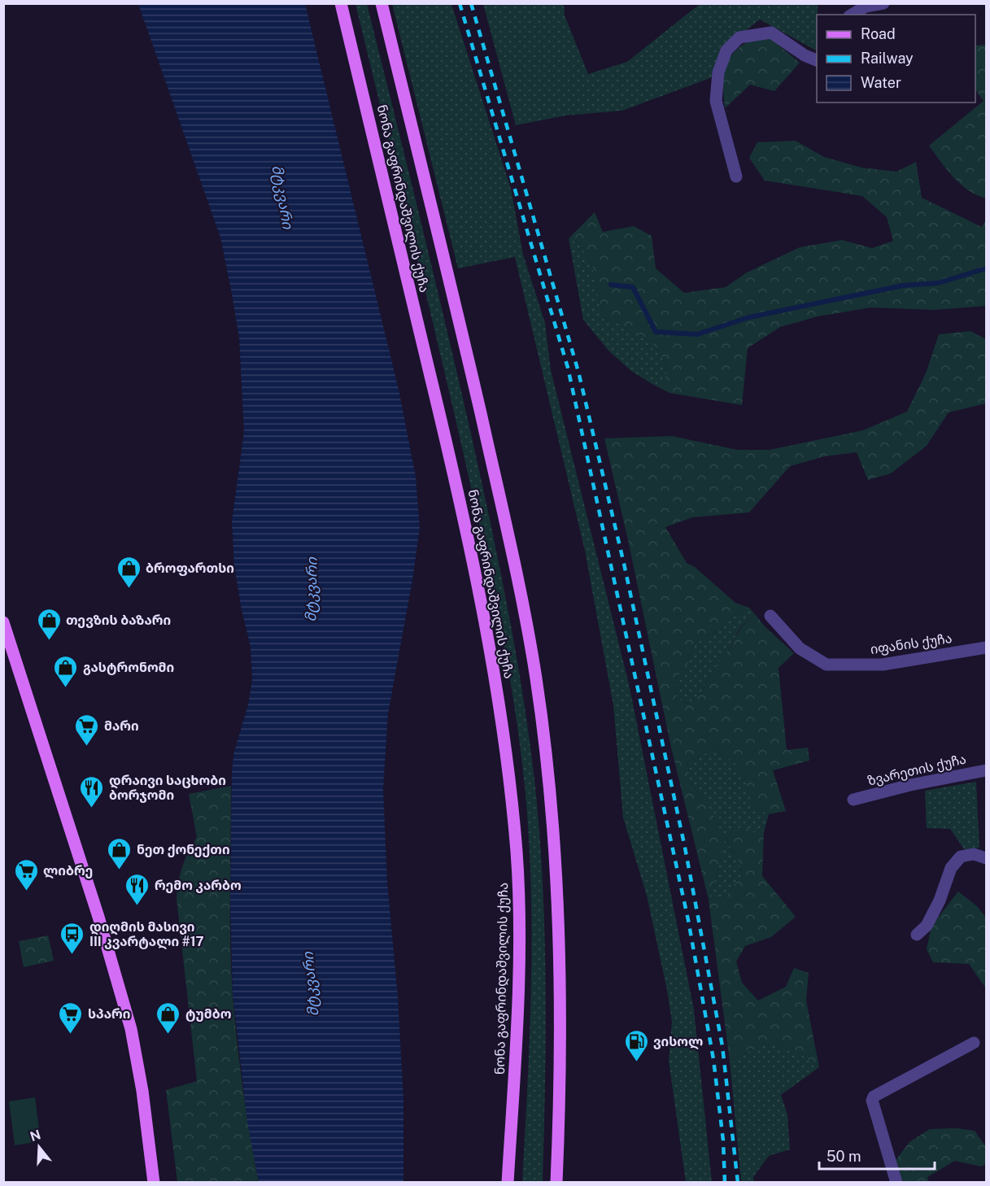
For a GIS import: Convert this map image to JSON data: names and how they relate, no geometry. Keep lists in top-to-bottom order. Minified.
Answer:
{"streets":{"main road":["ნონა გაფრინდაშვილის ქუჩა"],"street":["იფანის ქუჩა","ზვარეთის ქუჩა"]},"water":["მტკვარი"],"places":{"shop":["ბროფართსი","თევზის ბაზარი","გასტრონომი","ნეთ ქონექთი","ტუმბო"],"supermarket":["მარი","ლიბრე","სპარი"],"restaurant":["დრაივი საცხობი ბორჯომი","რემო კარბო"],"bus stop":["დიღმის მასივი III კვარტალი #17"],"fuel station":["ვისოლ"]},"legend":["Road","Railway","Water"],"scale_bar":"50 m","north":"top"}
